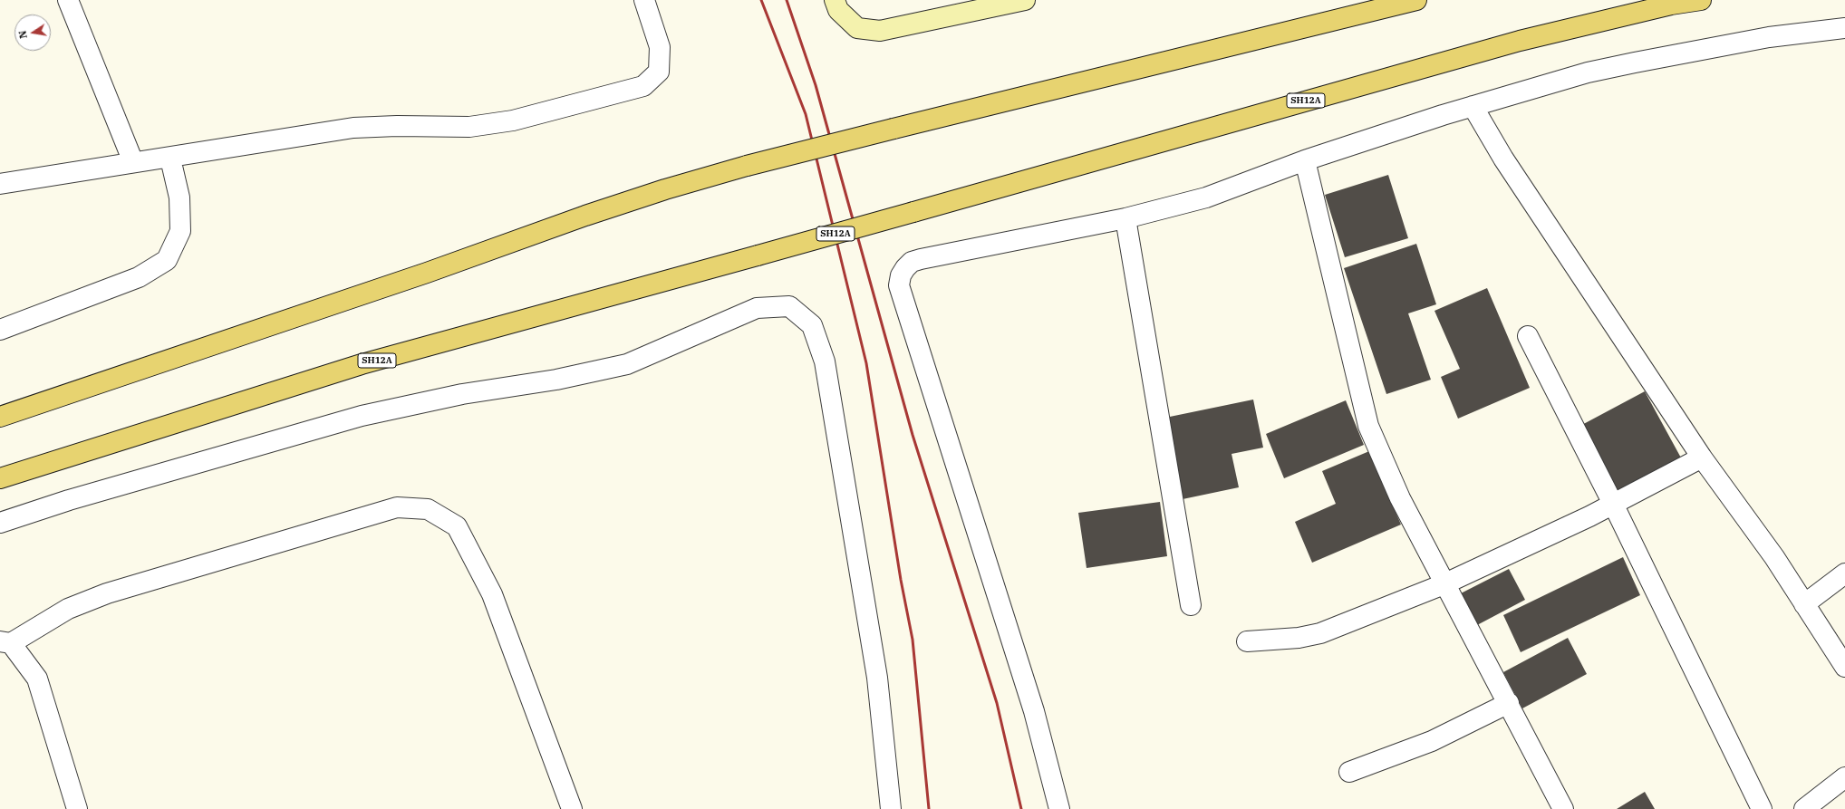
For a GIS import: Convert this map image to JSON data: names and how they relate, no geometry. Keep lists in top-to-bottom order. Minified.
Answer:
{"streets":{"main road":["SH12A"]},"north":"left"}
